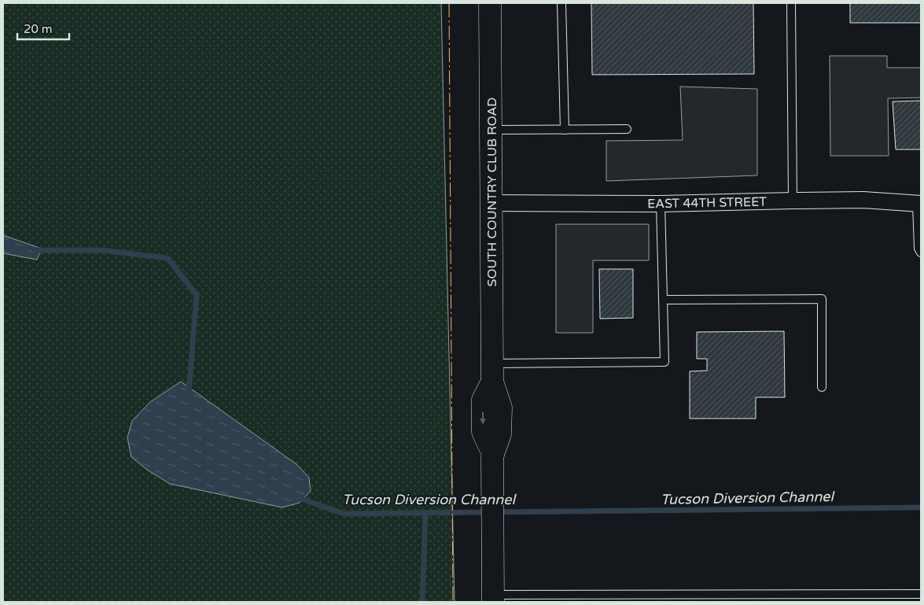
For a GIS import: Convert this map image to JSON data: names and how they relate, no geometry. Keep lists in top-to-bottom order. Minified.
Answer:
{"streets":{"street":["SOUTH COUNTRY CLUB ROAD","EAST 44TH STREET"]},"crossings":[["SOUTH COUNTRY CLUB ROAD","EAST 44TH STREET"]],"water":["Tucson Diversion Channel"],"scale_bar":"20 m"}
